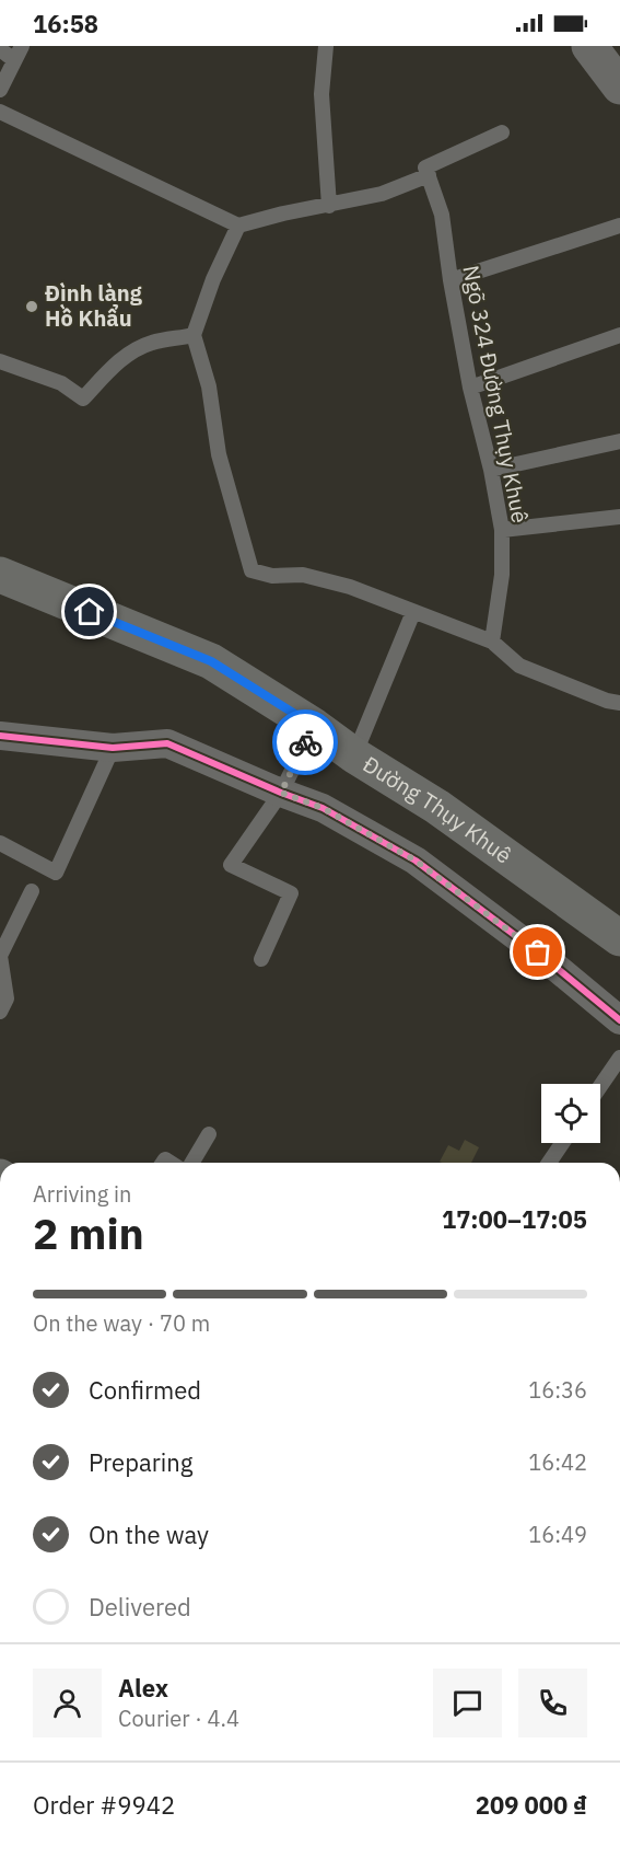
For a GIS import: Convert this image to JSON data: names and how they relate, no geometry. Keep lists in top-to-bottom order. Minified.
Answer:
{"streets":{"main road":["Đường Thụy Khuê"],"lane":["Ngõ 324 Đường Thụy Khuê"]},"places":["Đình làng Hồ Khẩu"],"page":{"status":"16:58","heading":["2 min","Arriving in","17:00–17:05"],"panel":["Alex","Courier · 4.4","Order #9942","209 000 ₫"],"bar":"On the way · 70 m","list":[["Confirmed","16:36"],["Preparing","16:42"],["On the way","16:49"],"Delivered"]}}
